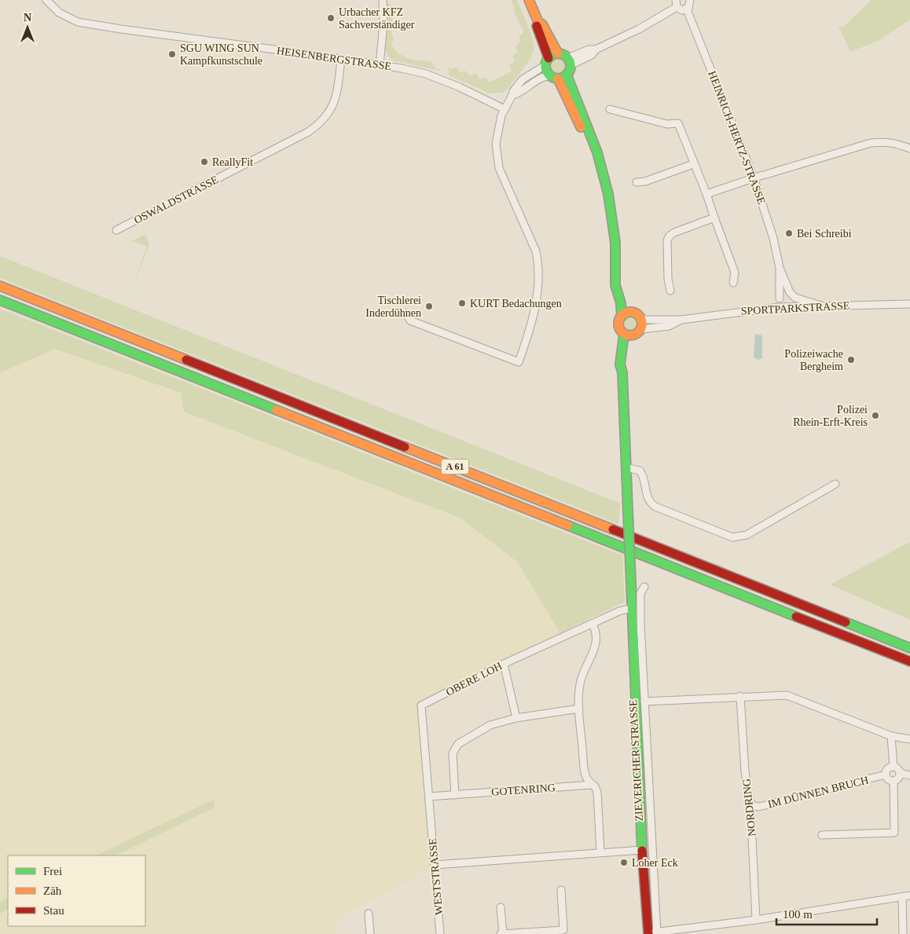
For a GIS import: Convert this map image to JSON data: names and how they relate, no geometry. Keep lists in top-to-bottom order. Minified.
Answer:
{"streets":{"main road":["A 61","ZIEVERICHER STRASSE"],"street":["HEISENBERGSTRASSE","HEINRICH-HERTZ-STRASSE","OSWALDSTRASSE","SPORTPARKSTRASSE","OBERE LOH","GOTENRING","IM DÜNNEN BRUCH","NORDRING","WESTSTRASSE"]},"crossings":[["HEISENBERGSTRASSE","OSWALDSTRASSE"],["HEINRICH-HERTZ-STRASSE","SPORTPARKSTRASSE"],["SPORTPARKSTRASSE","ZIEVERICHER STRASSE"],["OBERE LOH","ZIEVERICHER STRASSE"],["OBERE LOH","GOTENRING"],["OBERE LOH","WESTSTRASSE"],["IM DÜNNEN BRUCH","NORDRING"]],"places":["Urbacher KFZ Sachverständiger","SGU WING SUN Kampfkunstschule","ReallyFit","Bei Schreibi","KURT Bedachungen","Tischlerei Inderdühnen","Polizeiwache Bergheim","Polizei Rhein-Erft-Kreis","Loher Eck"],"legend":["Frei","Zäh","Stau"],"scale_bar":"100 m","north":"top"}
